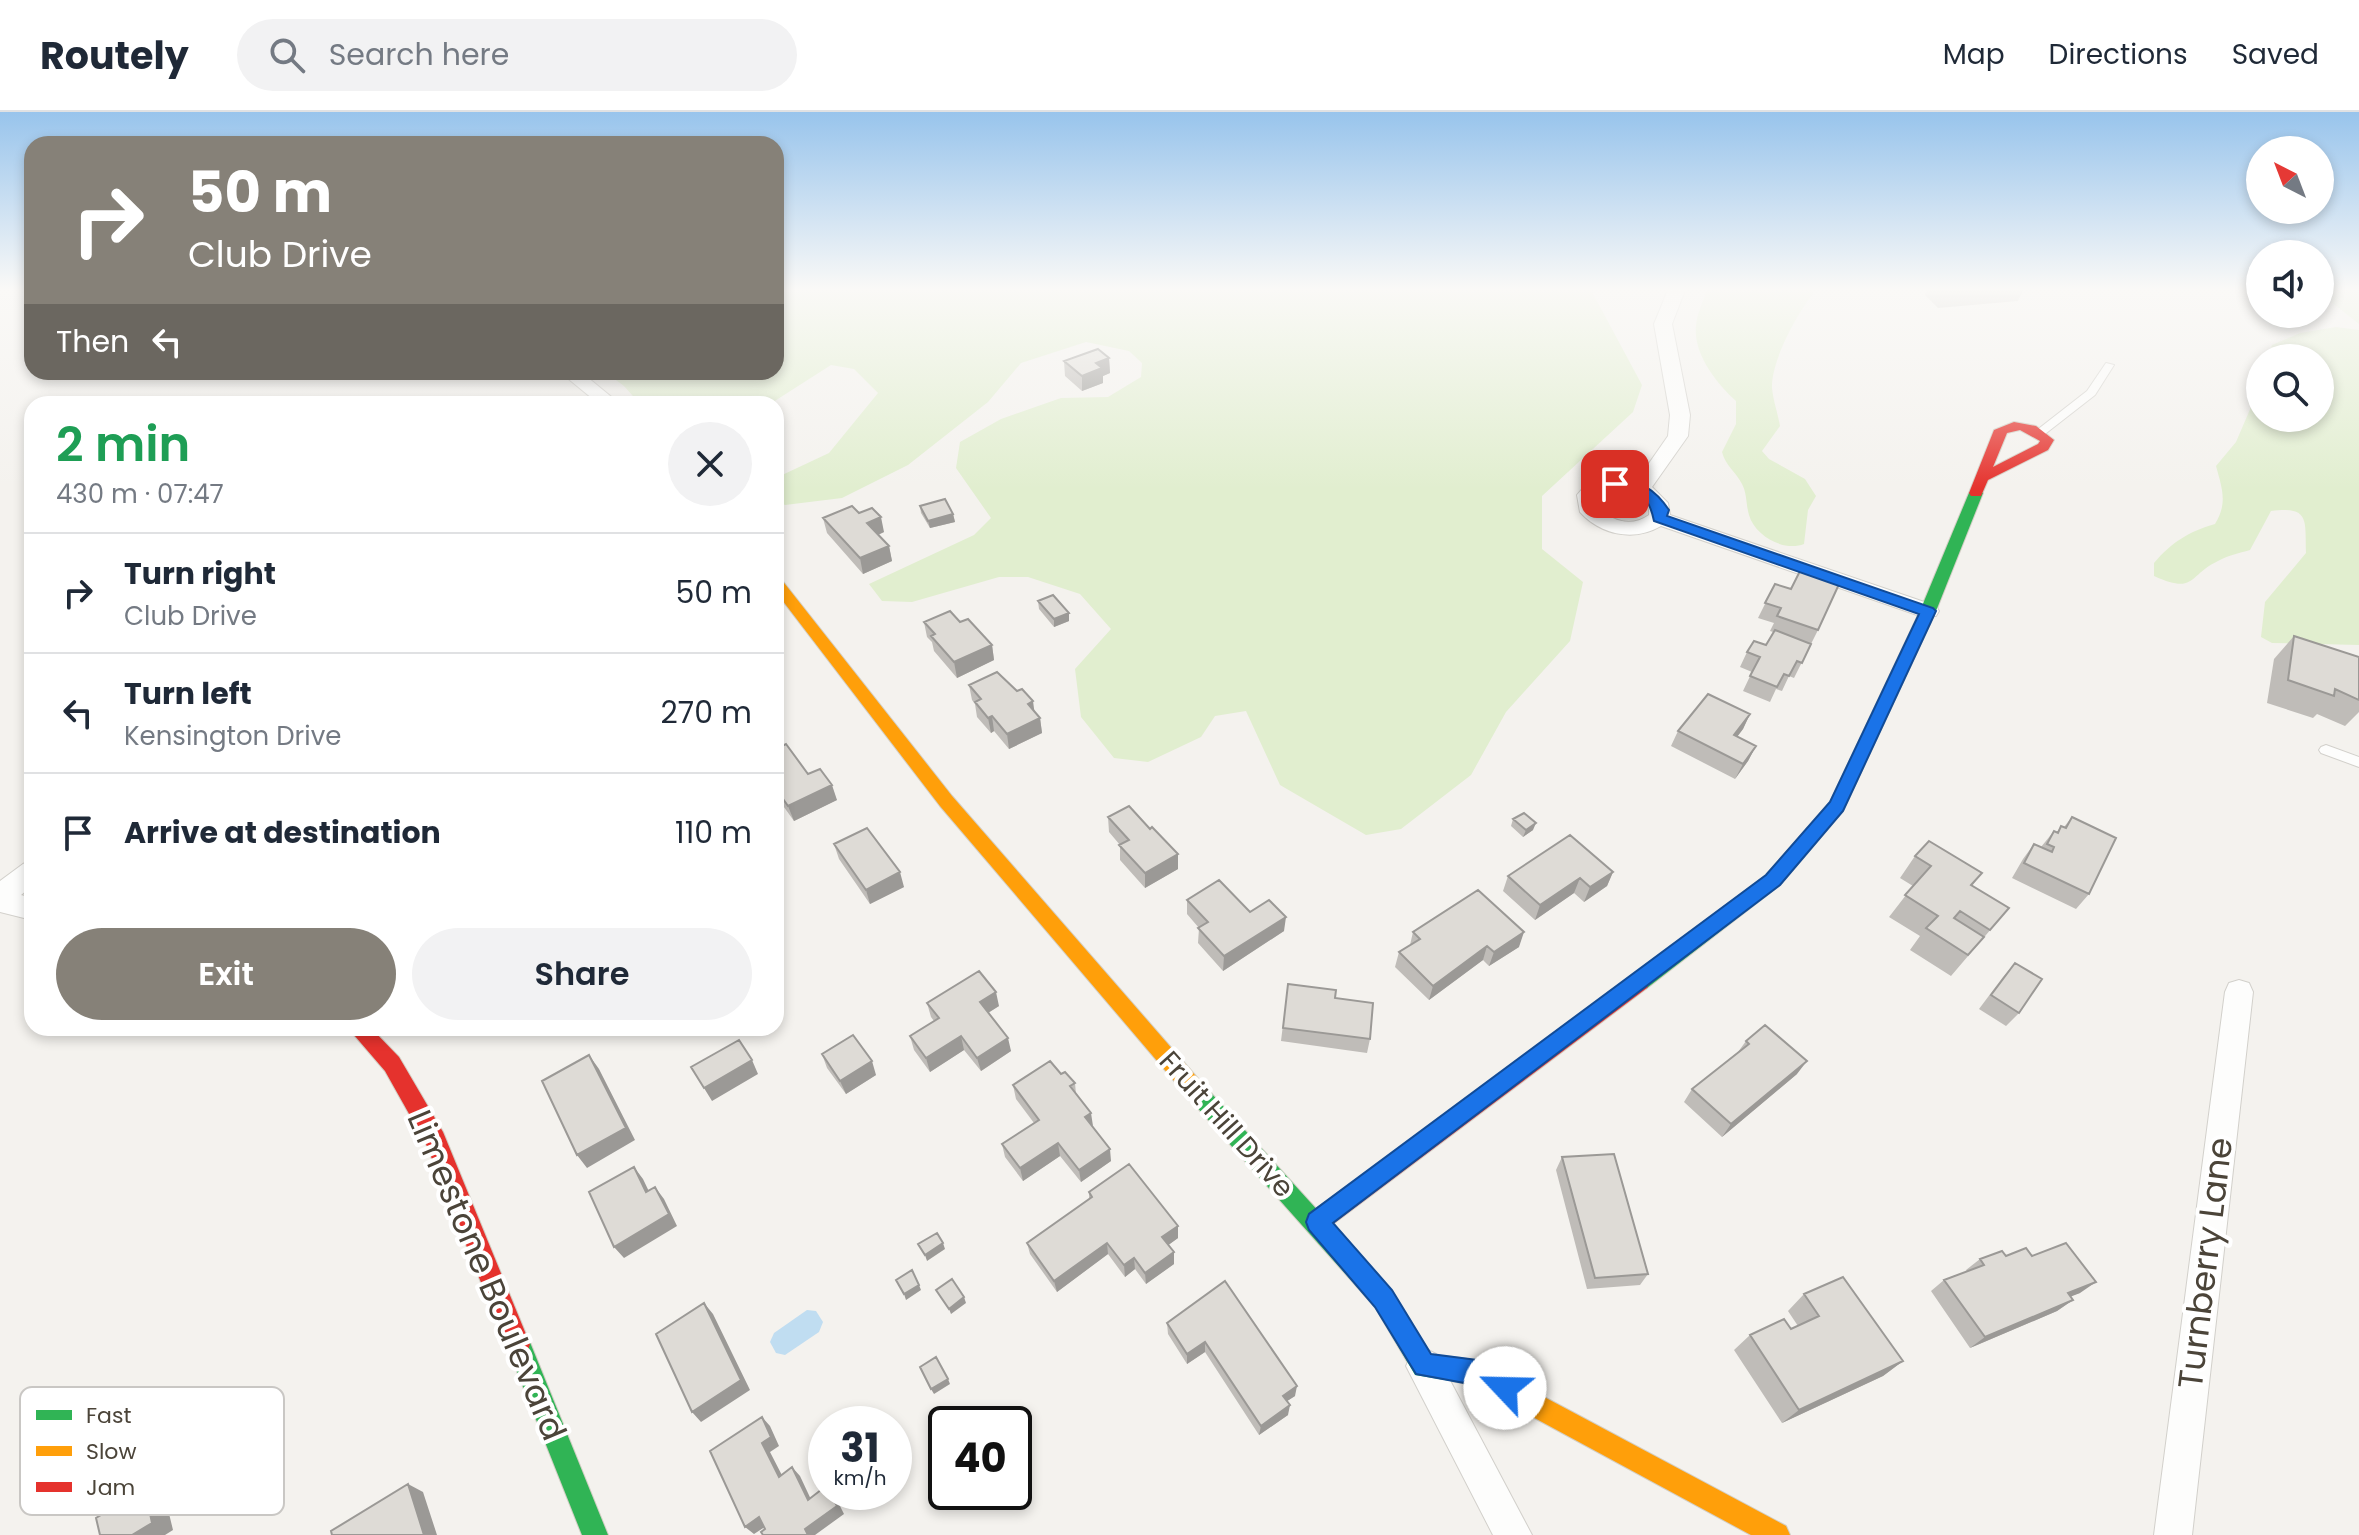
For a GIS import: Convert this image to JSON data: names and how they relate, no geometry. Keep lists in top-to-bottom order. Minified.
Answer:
{"streets":{"street":["Fruit Hill Drive","Turnberry Lane","Limestone Boulevard"]},"legend":["Fast","Slow","Jam"],"north":"top left","page":{"header":"Routely","search":"Search here","nav":["Map","Directions","Saved"],"turn":["50 m","Club Drive"],"then":"Then","heading":["2 min","430 m · 07:47"],"list":[{"name":"Turn right","note":"Club Drive","value":"50 m"},{"name":"Turn left","note":"Kensington Drive","value":"270 m"},{"name":"Arrive at destination","value":"110 m"}],"buttons":["Exit","Share"],"speed":"31 km/h","limit":"40"}}
